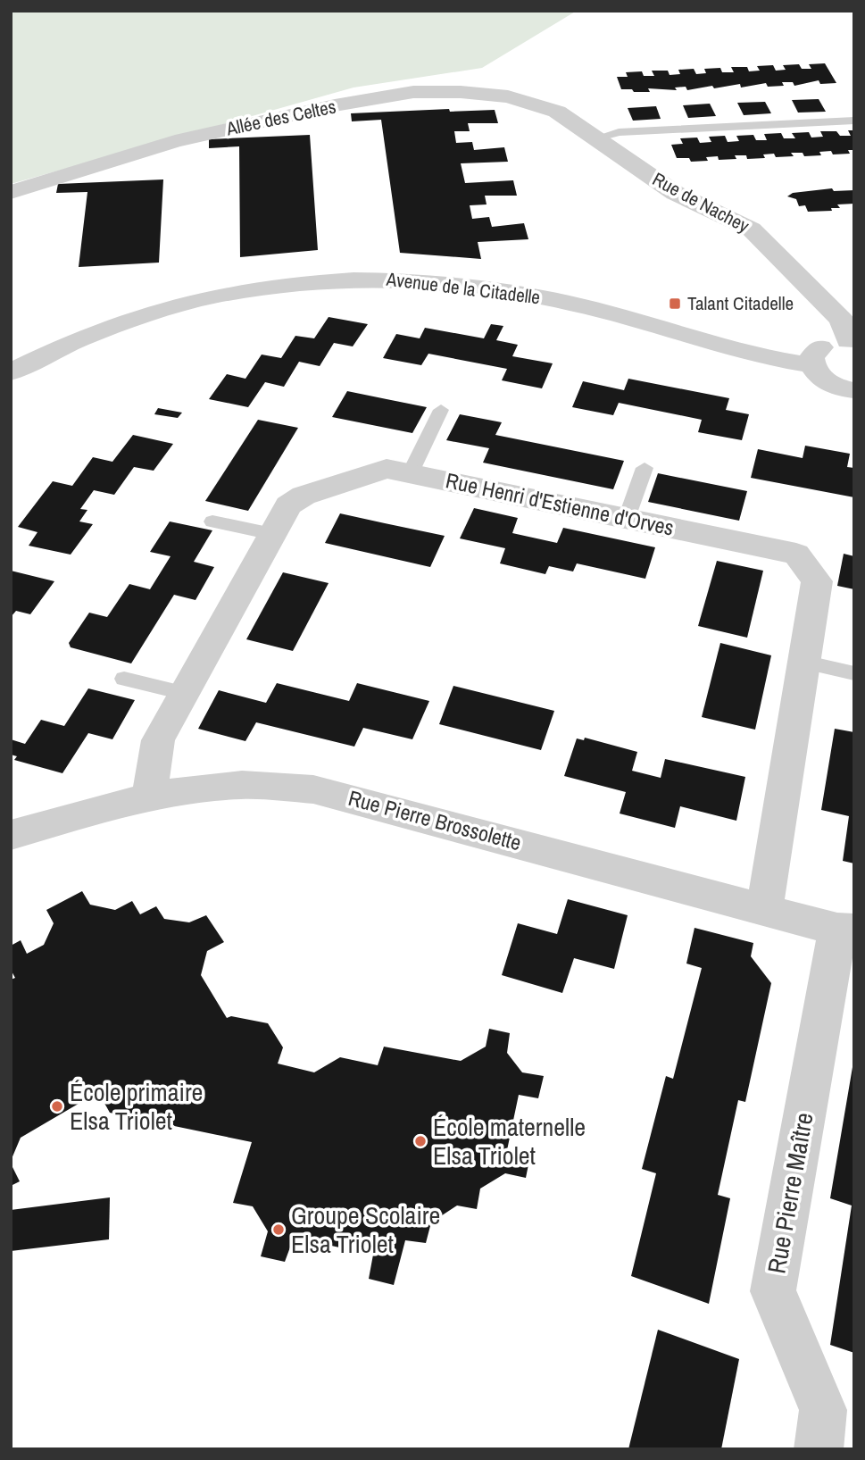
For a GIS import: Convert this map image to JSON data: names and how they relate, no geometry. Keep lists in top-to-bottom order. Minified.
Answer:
{"streets":{"street":["Allée des Celtes","Rue de Nachey","Avenue de la Citadelle","Rue Henri d'Estienne d'Orves","Rue Pierre Brossolette","Rue Pierre Maître"]},"crossings":[["Allée des Celtes","Rue de Nachey"],["Rue Henri d'Estienne d'Orves","Rue Pierre Brossolette"],["Rue Pierre Brossolette","Rue Pierre Maître"]],"places":{"transit":["Talant Citadelle"],"other":["École primaire Elsa Triolet","École maternelle Elsa Triolet","Groupe Scolaire Elsa Triolet"]}}
